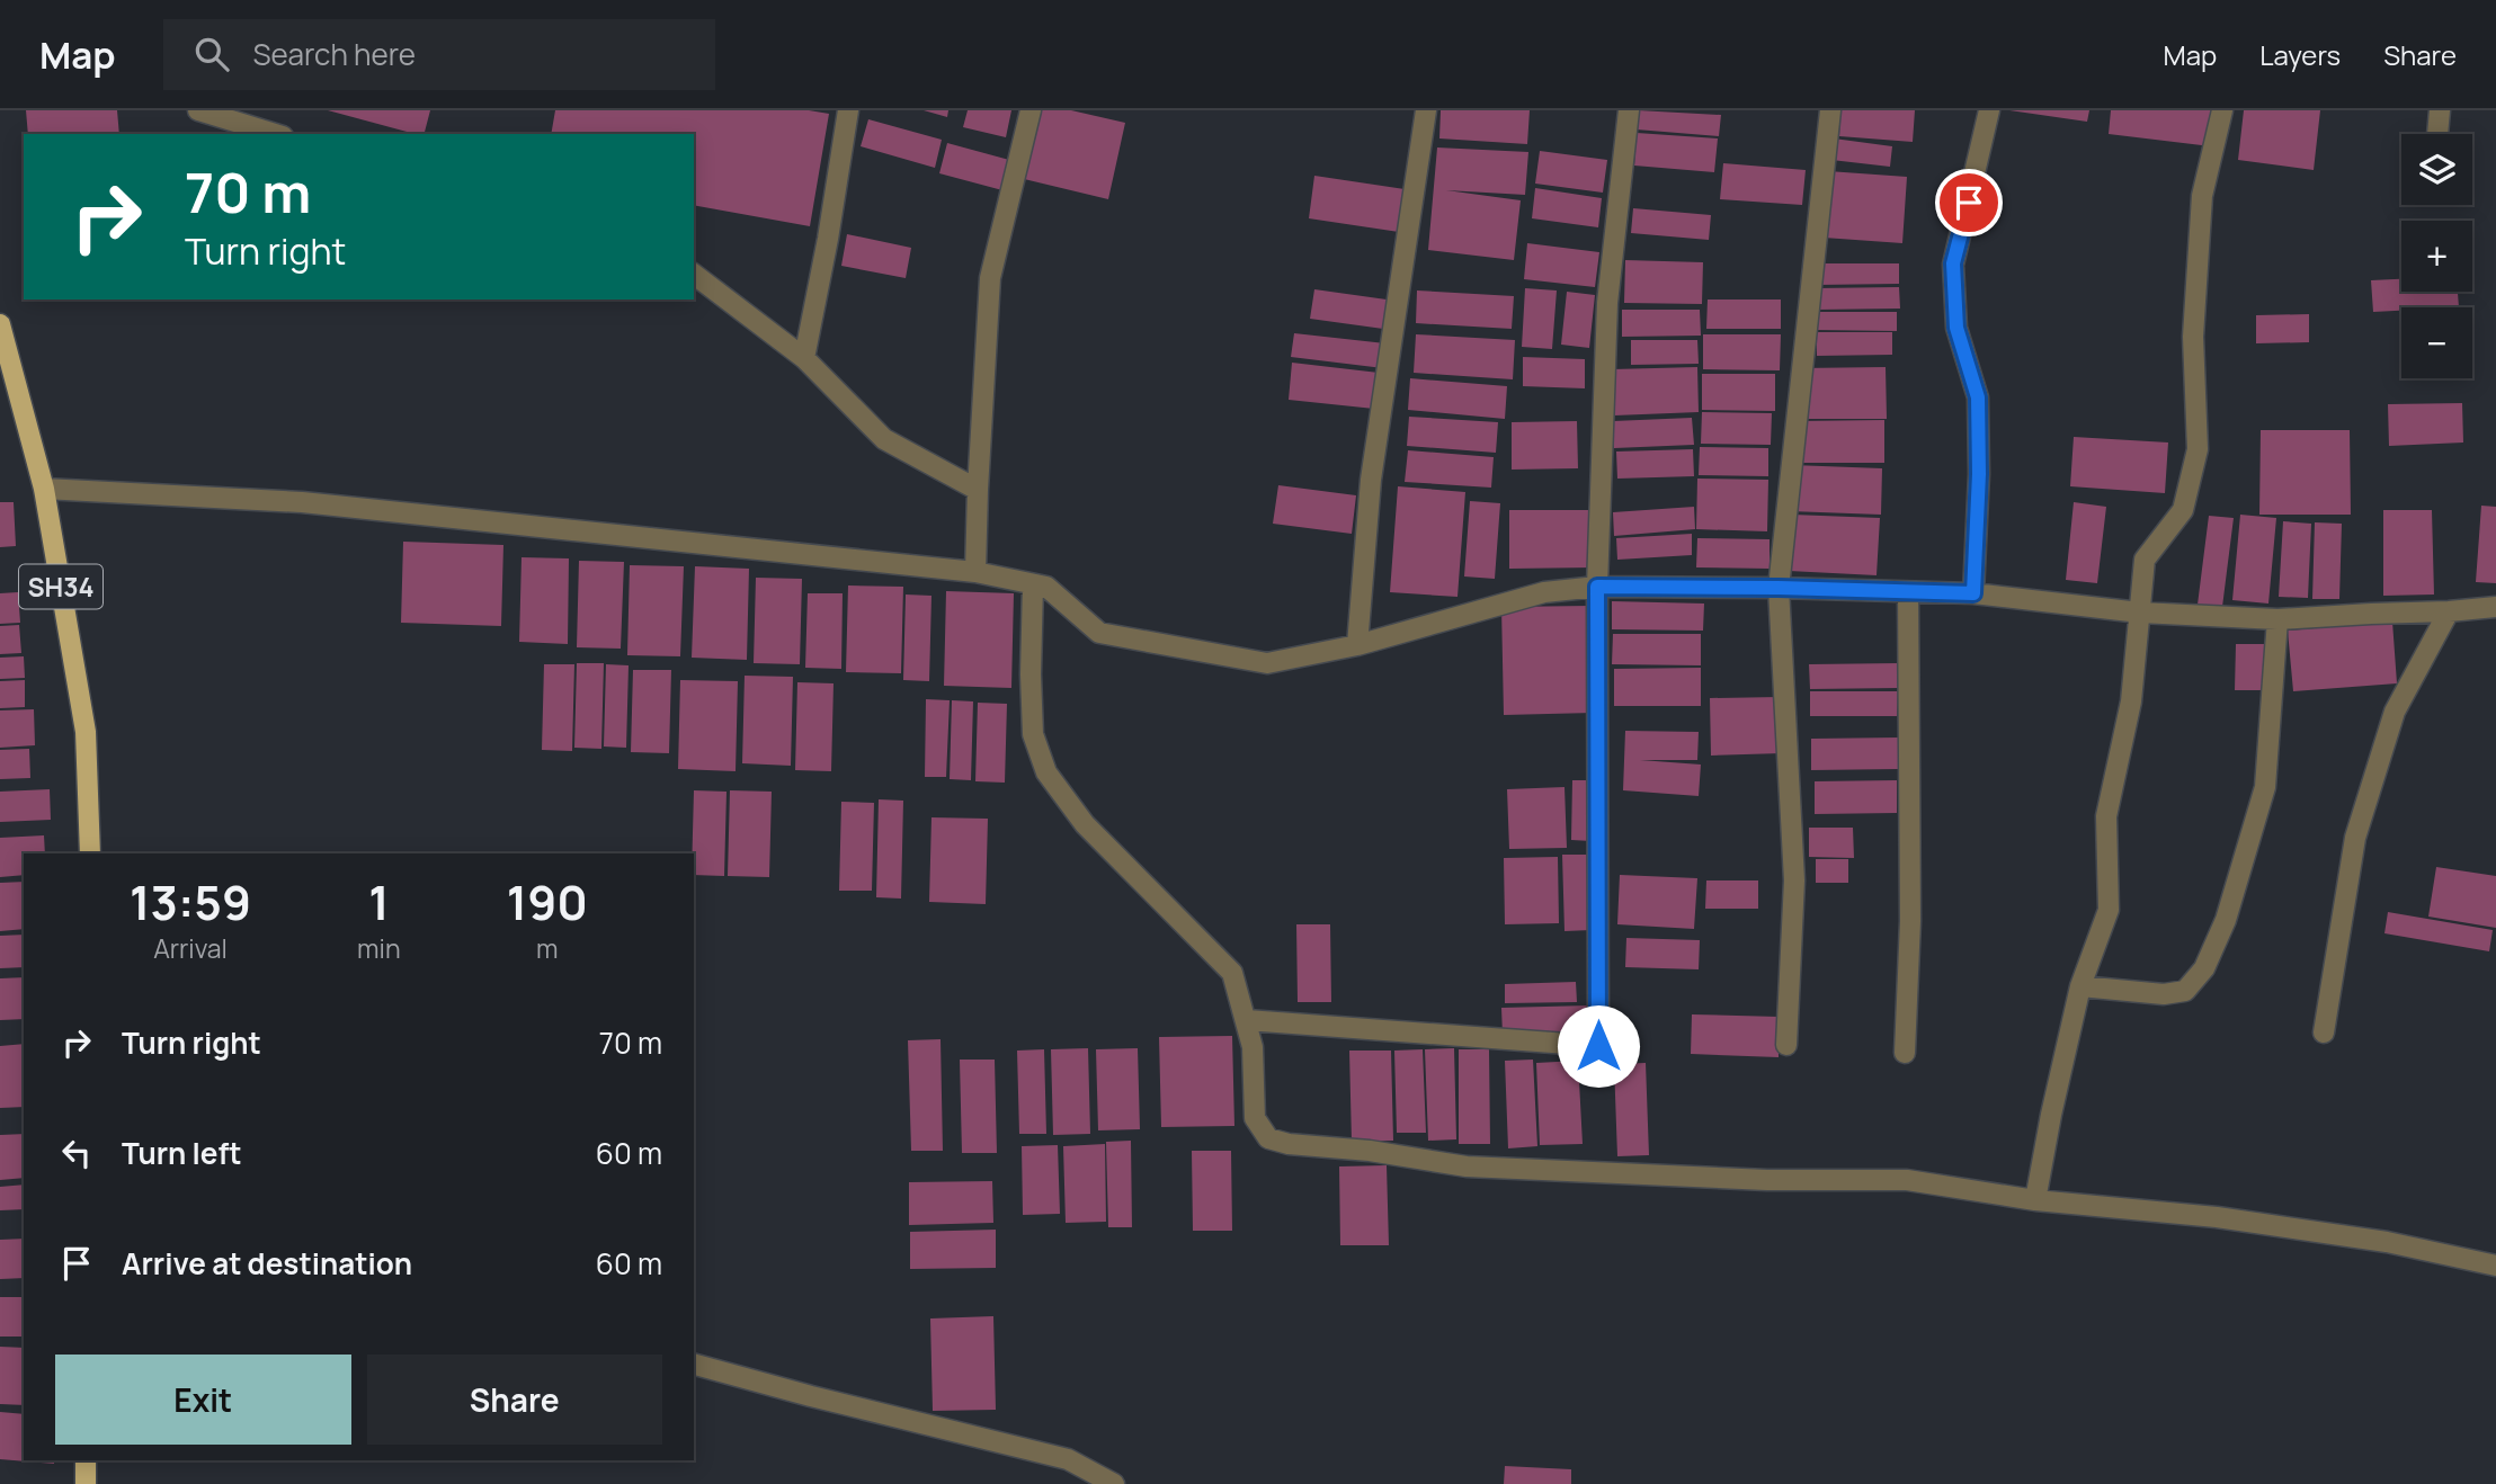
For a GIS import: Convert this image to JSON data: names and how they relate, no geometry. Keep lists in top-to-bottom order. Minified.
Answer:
{"streets":{"main road":["SH34"]},"page":{"header":"Map","search":"Search here","nav":["Map","Layers","Share"],"map_buttons":["+","−"],"turn":["70 m","Turn right"],"eta":["13:59","Arrival","1","min","190","m"],"list":[{"name":"Turn right","value":"70 m"},{"name":"Turn left","value":"60 m"},{"name":"Arrive at destination","value":"60 m"}],"buttons":["Exit","Share"]}}
